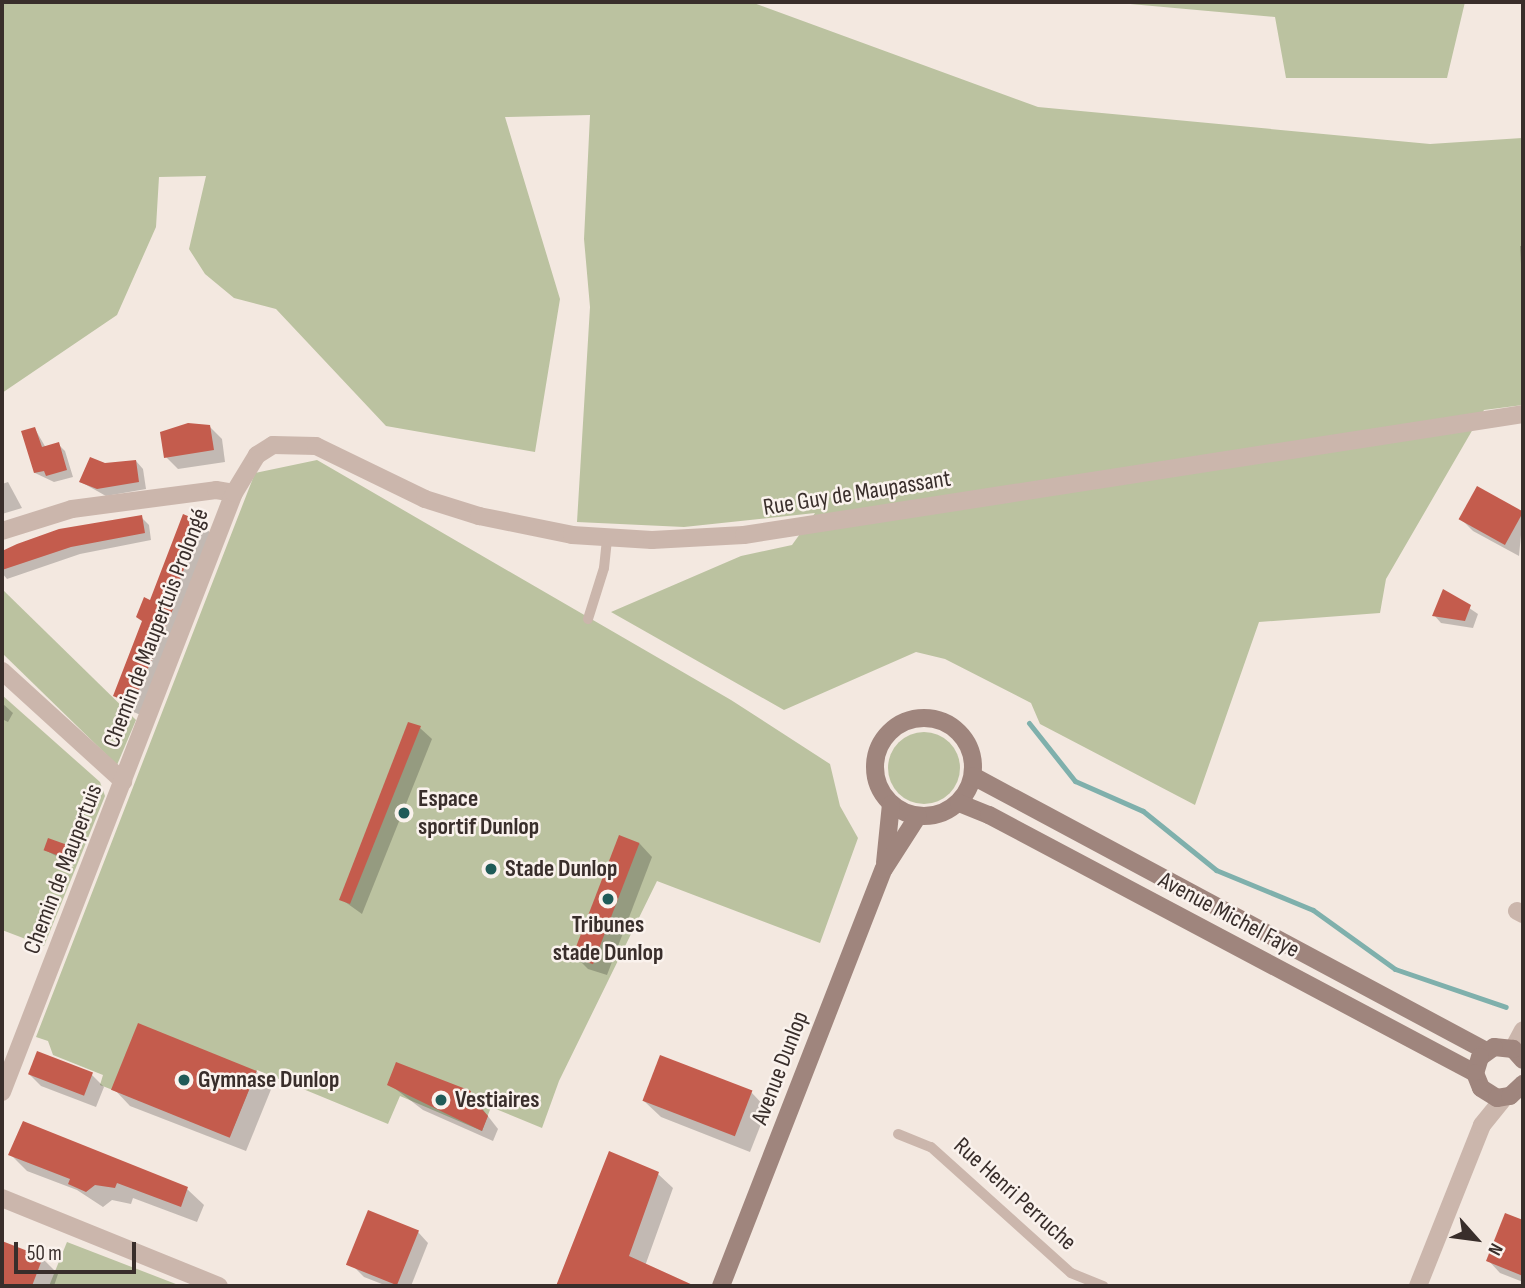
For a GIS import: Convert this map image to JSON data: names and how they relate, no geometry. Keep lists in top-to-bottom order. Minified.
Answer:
{"streets":{"street":["Rue Guy de Maupassant","Chemin de Maupertuis Prolongé","Chemin de Maupertuis","Avenue Michel Faye","Avenue Dunlop"],"lane":["Rue Henri Perruche"]},"crossings":[["Rue Guy de Maupassant","Chemin de Maupertuis Prolongé"],["Chemin de Maupertuis Prolongé","Chemin de Maupertuis"],["Avenue Michel Faye","Avenue Dunlop"]],"places":["Espace sportif Dunlop","Stade Dunlop","Tribunes stade Dunlop","Gymnase Dunlop","Vestiaires"],"scale_bar":"50 m","north":"bottom right"}
